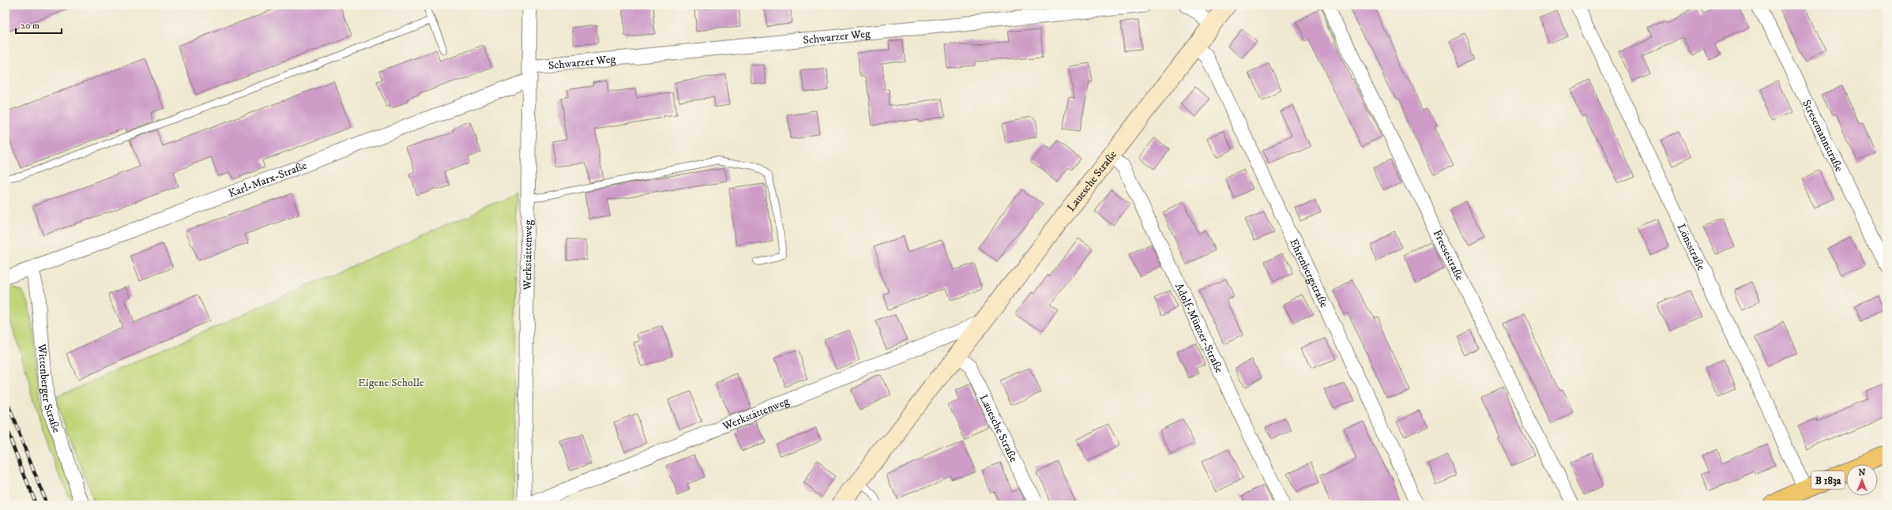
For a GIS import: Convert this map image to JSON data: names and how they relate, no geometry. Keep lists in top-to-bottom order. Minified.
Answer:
{"streets":{"main road":["B 183a"],"street":["Schwarzer Weg","Stresemannstraße","Karl-Marx-Straße","Lauesche Straße","Lönsstraße","Werkstättenweg","Freesestraße","Ehrenbergstraße","Adolf-Münzer-Straße","Wittenberger Straße"]},"crossings":[["Schwarzer Weg","Karl-Marx-Straße"],["Schwarzer Weg","Werkstättenweg"],["Karl-Marx-Straße","Werkstättenweg"],["Karl-Marx-Straße","Wittenberger Straße"],["Lauesche Straße","Werkstättenweg"],["Lauesche Straße","Ehrenbergstraße"],["Lauesche Straße","Adolf-Münzer-Straße"],["Lönsstraße","B 183a"]],"parks":["Eigene Scholle"],"scale_bar":"20 m","north":"top"}
